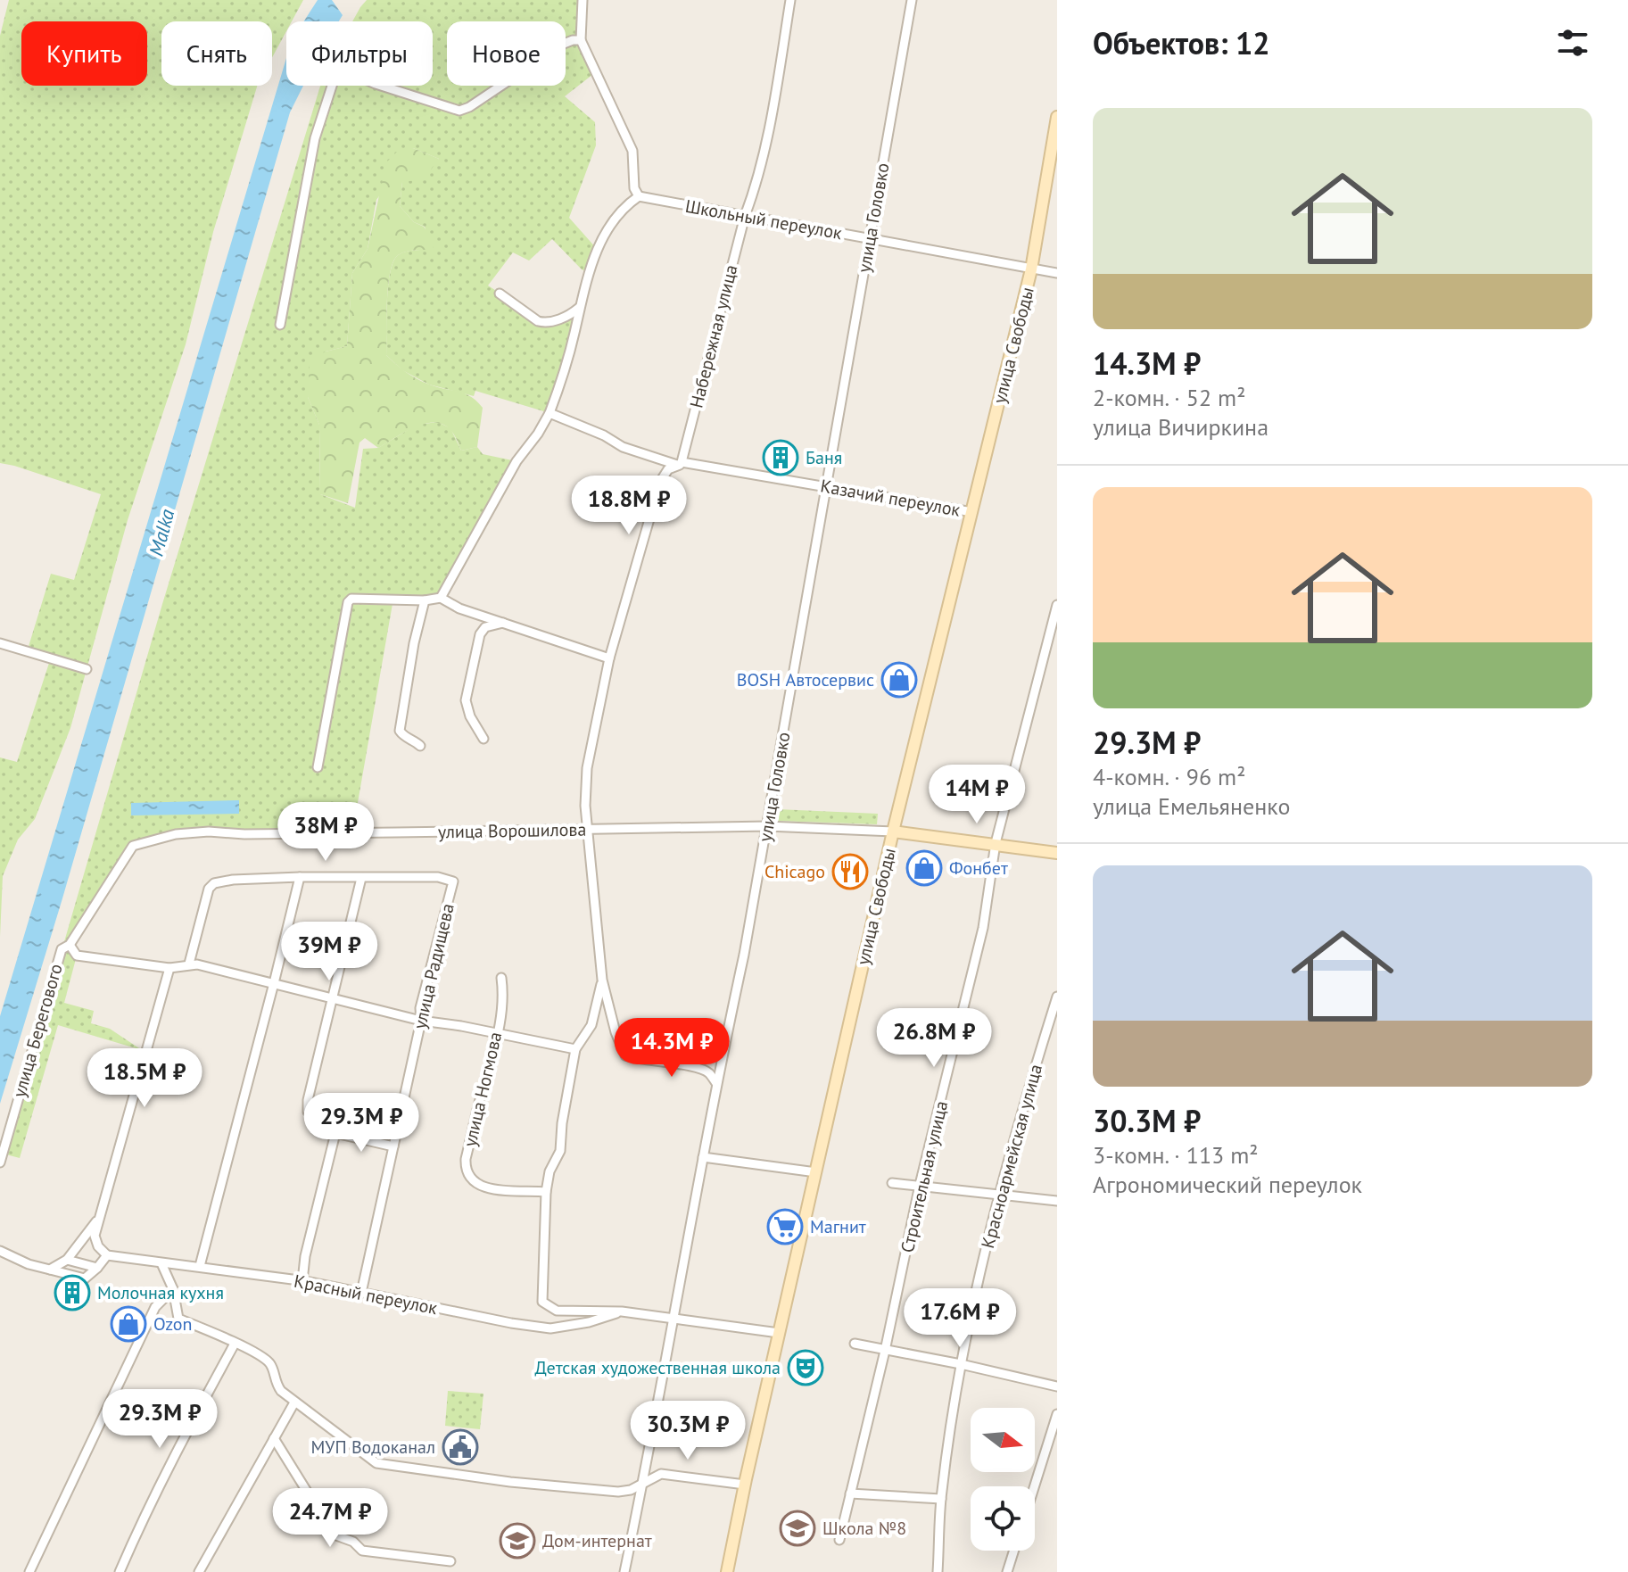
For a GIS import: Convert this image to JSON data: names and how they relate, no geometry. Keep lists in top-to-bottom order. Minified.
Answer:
{"streets":{"main road":["улица Свободы"],"street":["улица Головко","Школьный переулок","Набережная улица","Казачий переулок","улица Ворошилова","улица Радищева","улица Берегового","улица Ногмова","Красноармейская улица","Строительная улица","Красный переулок"]},"crossings":[["улица Головко","Школьный переулок"],["улица Головко","Набережная улица"],["улица Головко","Казачий переулок"],["улица Головко","улица Ворошилова"],["улица Головко","Красный переулок"],["Школьный переулок","Набережная улица"],["Школьный переулок","улица Свободы"],["Набережная улица","Казачий переулок"],["Набережная улица","улица Ворошилова"],["Набережная улица","улица Ногмова"],["Набережная улица","Красный переулок"],["улица Свободы","Казачий переулок"],["улица Свободы","улица Ворошилова"],["улица Свободы","Красный переулок"],["улица Ворошилова","улица Берегового"],["улица Радищева","Красный переулок"]],"water":["Malka"],"places":{"building":["Баня","Молочная кухня"],"shop":["BOSH Автосервис","Фонбет","Ozon"],"restaurant":["Chicago"],"supermarket":["Магнит"],"theatre":["Детская художественная школа"],"public building":["МУП Водоканал"],"school or university":["Школа №8","Дом-интернат"]},"north":"right","page":{"heading":"Объектов: 12","chip":["Купить","Снять","Фильтры","Новое"],"list":[{"name":"14.3M ₽","note":"2-комн. · 52 m² · улица Вичиркина"},{"name":"29.3M ₽","note":"4-комн. · 96 m² · улица Емельяненко"},{"name":"30.3M ₽","note":"3-комн. · 113 m² · Агрономический переулок"}],"price":["18.8M ₽","14M ₽","38M ₽","39M ₽","26.8M ₽","14.3M ₽","18.5M ₽","29.3M ₽","17.6M ₽","29.3M ₽","30.3M ₽","24.7M ₽"]}}
